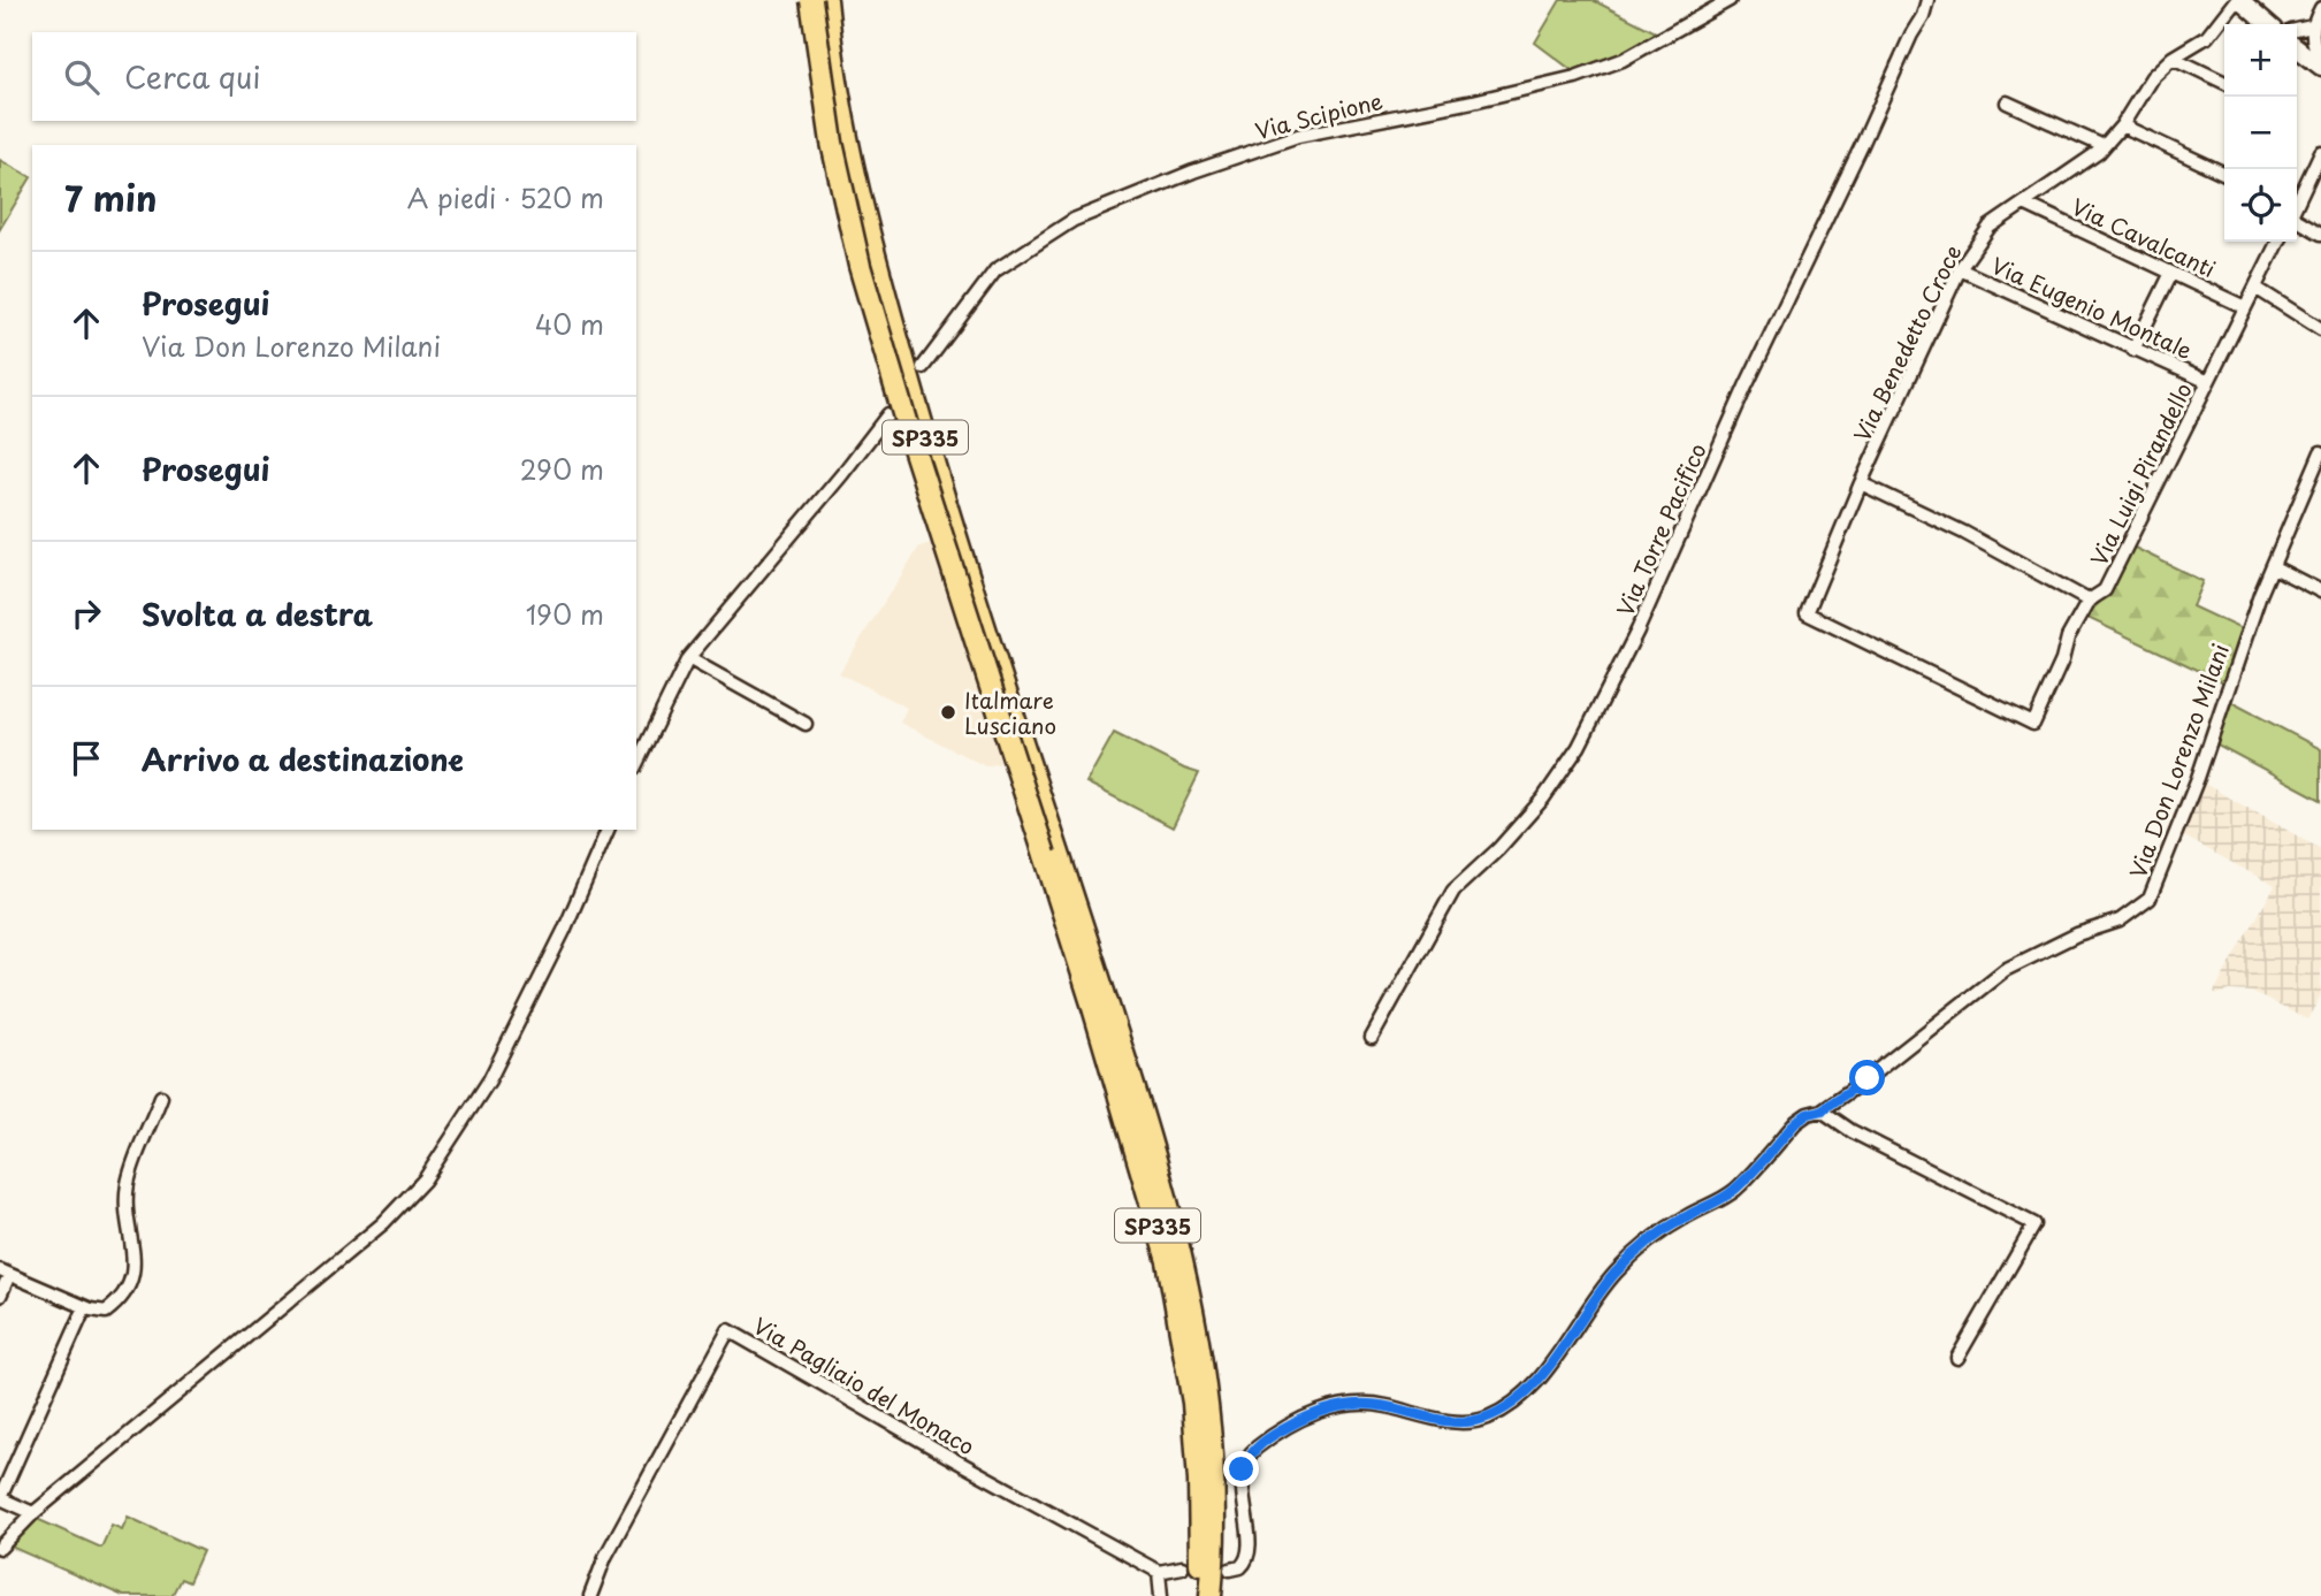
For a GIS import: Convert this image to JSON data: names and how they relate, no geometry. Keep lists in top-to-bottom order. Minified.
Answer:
{"streets":{"highway":["SP335"],"street":["Via Scipione","Via Cavalcanti","Via Eugenio Montale","Via Benedetto Croce","Via Luigi Pirandello","Via Torre Pacifico","Via Don Lorenzo Milani","Via Pagliaio del Monaco"]},"crossings":[["Via Cavalcanti","Via Benedetto Croce"],["Via Cavalcanti","Via Luigi Pirandello"],["Via Eugenio Montale","Via Benedetto Croce"],["Via Eugenio Montale","Via Luigi Pirandello"],["Via Benedetto Croce","Via Luigi Pirandello"]],"places":["Italmare Lusciano"],"page":{"map_buttons":["+","−"],"search":"Cerca qui","heading":["7 min","A piedi · 520 m"],"list":[["Prosegui","Via Don Lorenzo Milani","40 m"],["Prosegui","290 m"],["Svolta a destra","190 m"],"Arrivo a destinazione"]}}
